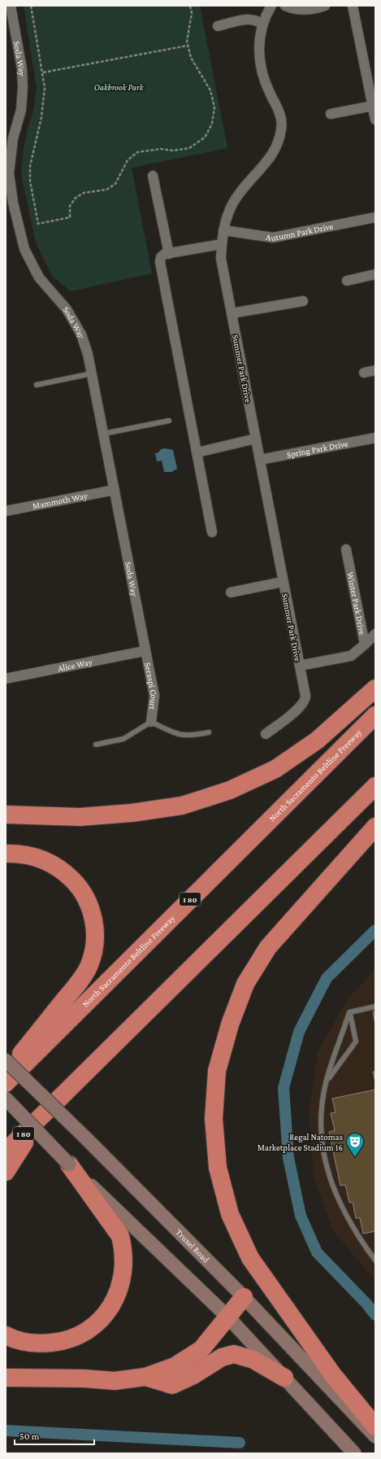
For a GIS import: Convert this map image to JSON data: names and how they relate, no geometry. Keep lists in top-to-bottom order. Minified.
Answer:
{"streets":{"highway":["North Sacramento Beltline Freeway","I 80"],"main road":["Truxel Road"],"street":["Soda Way","Autumn Park Drive","Summer Park Drive","Spring Park Drive","Mammoth Way","Winter Park Drive","Alice Way","Seraspi Court"]},"crossings":[["Soda Way","Mammoth Way"],["Soda Way","Alice Way"],["Soda Way","Seraspi Court"],["Autumn Park Drive","Summer Park Drive"],["Summer Park Drive","Spring Park Drive"],["Alice Way","Seraspi Court"]],"parks":["Oakbrook Park"],"places":{"theatre":["Regal Natomas Marketplace Stadium 16"]},"scale_bar":"50 m"}
